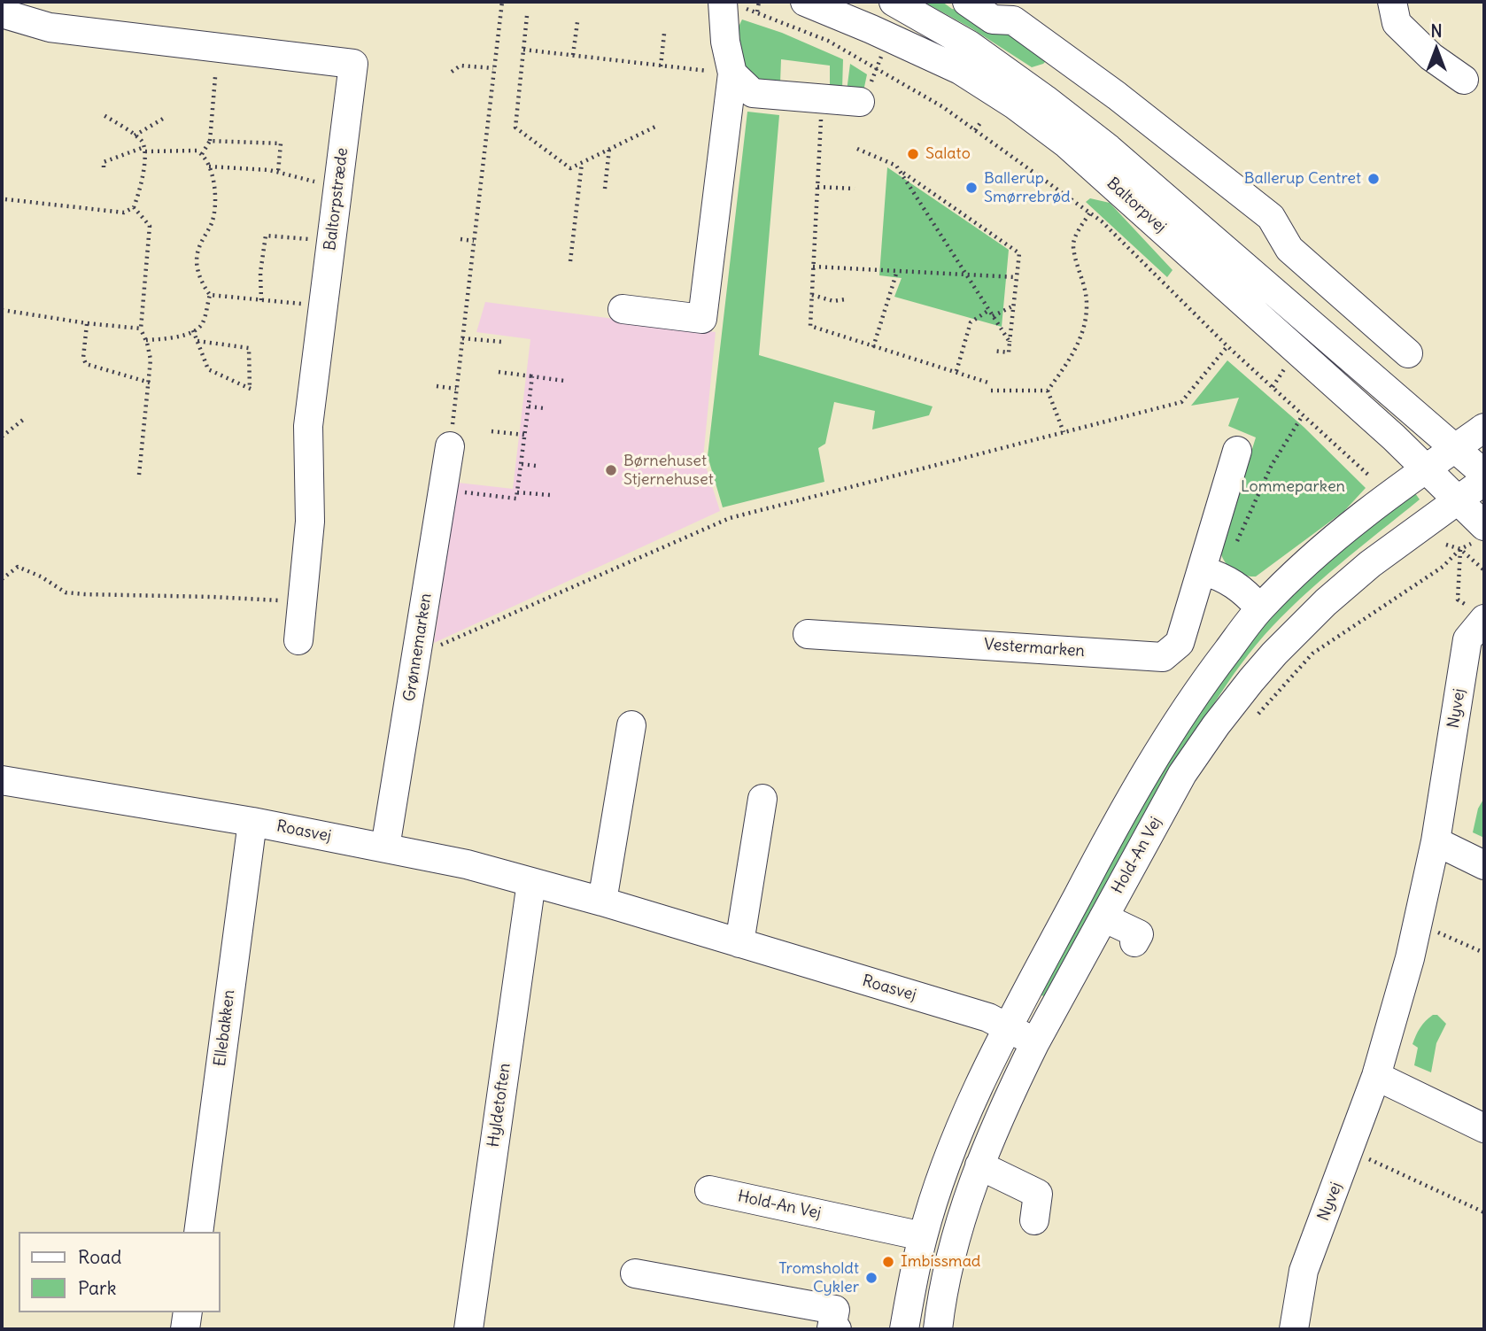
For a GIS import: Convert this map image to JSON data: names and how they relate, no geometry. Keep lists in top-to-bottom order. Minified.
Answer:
{"streets":{"street":["Baltorpstræde","Baltorpvej","Grønnemarken","Vestermarken","Nyvej","Roasvej","Hold-An Vej","Ellebakken","Hyldetoften"]},"crossings":[["Baltorpvej","Hold-An Vej"],["Grønnemarken","Roasvej"],["Roasvej","Hold-An Vej"],["Roasvej","Ellebakken"],["Roasvej","Hyldetoften"]],"parks":["Lommeparken"],"places":["Salato","Ballerup Centret","Ballerup Smørrebrød","Børnehuset Stjernehuset","Imbissmad","Tromsholdt Cykler"],"legend":["Road","Park"],"north":"top"}
